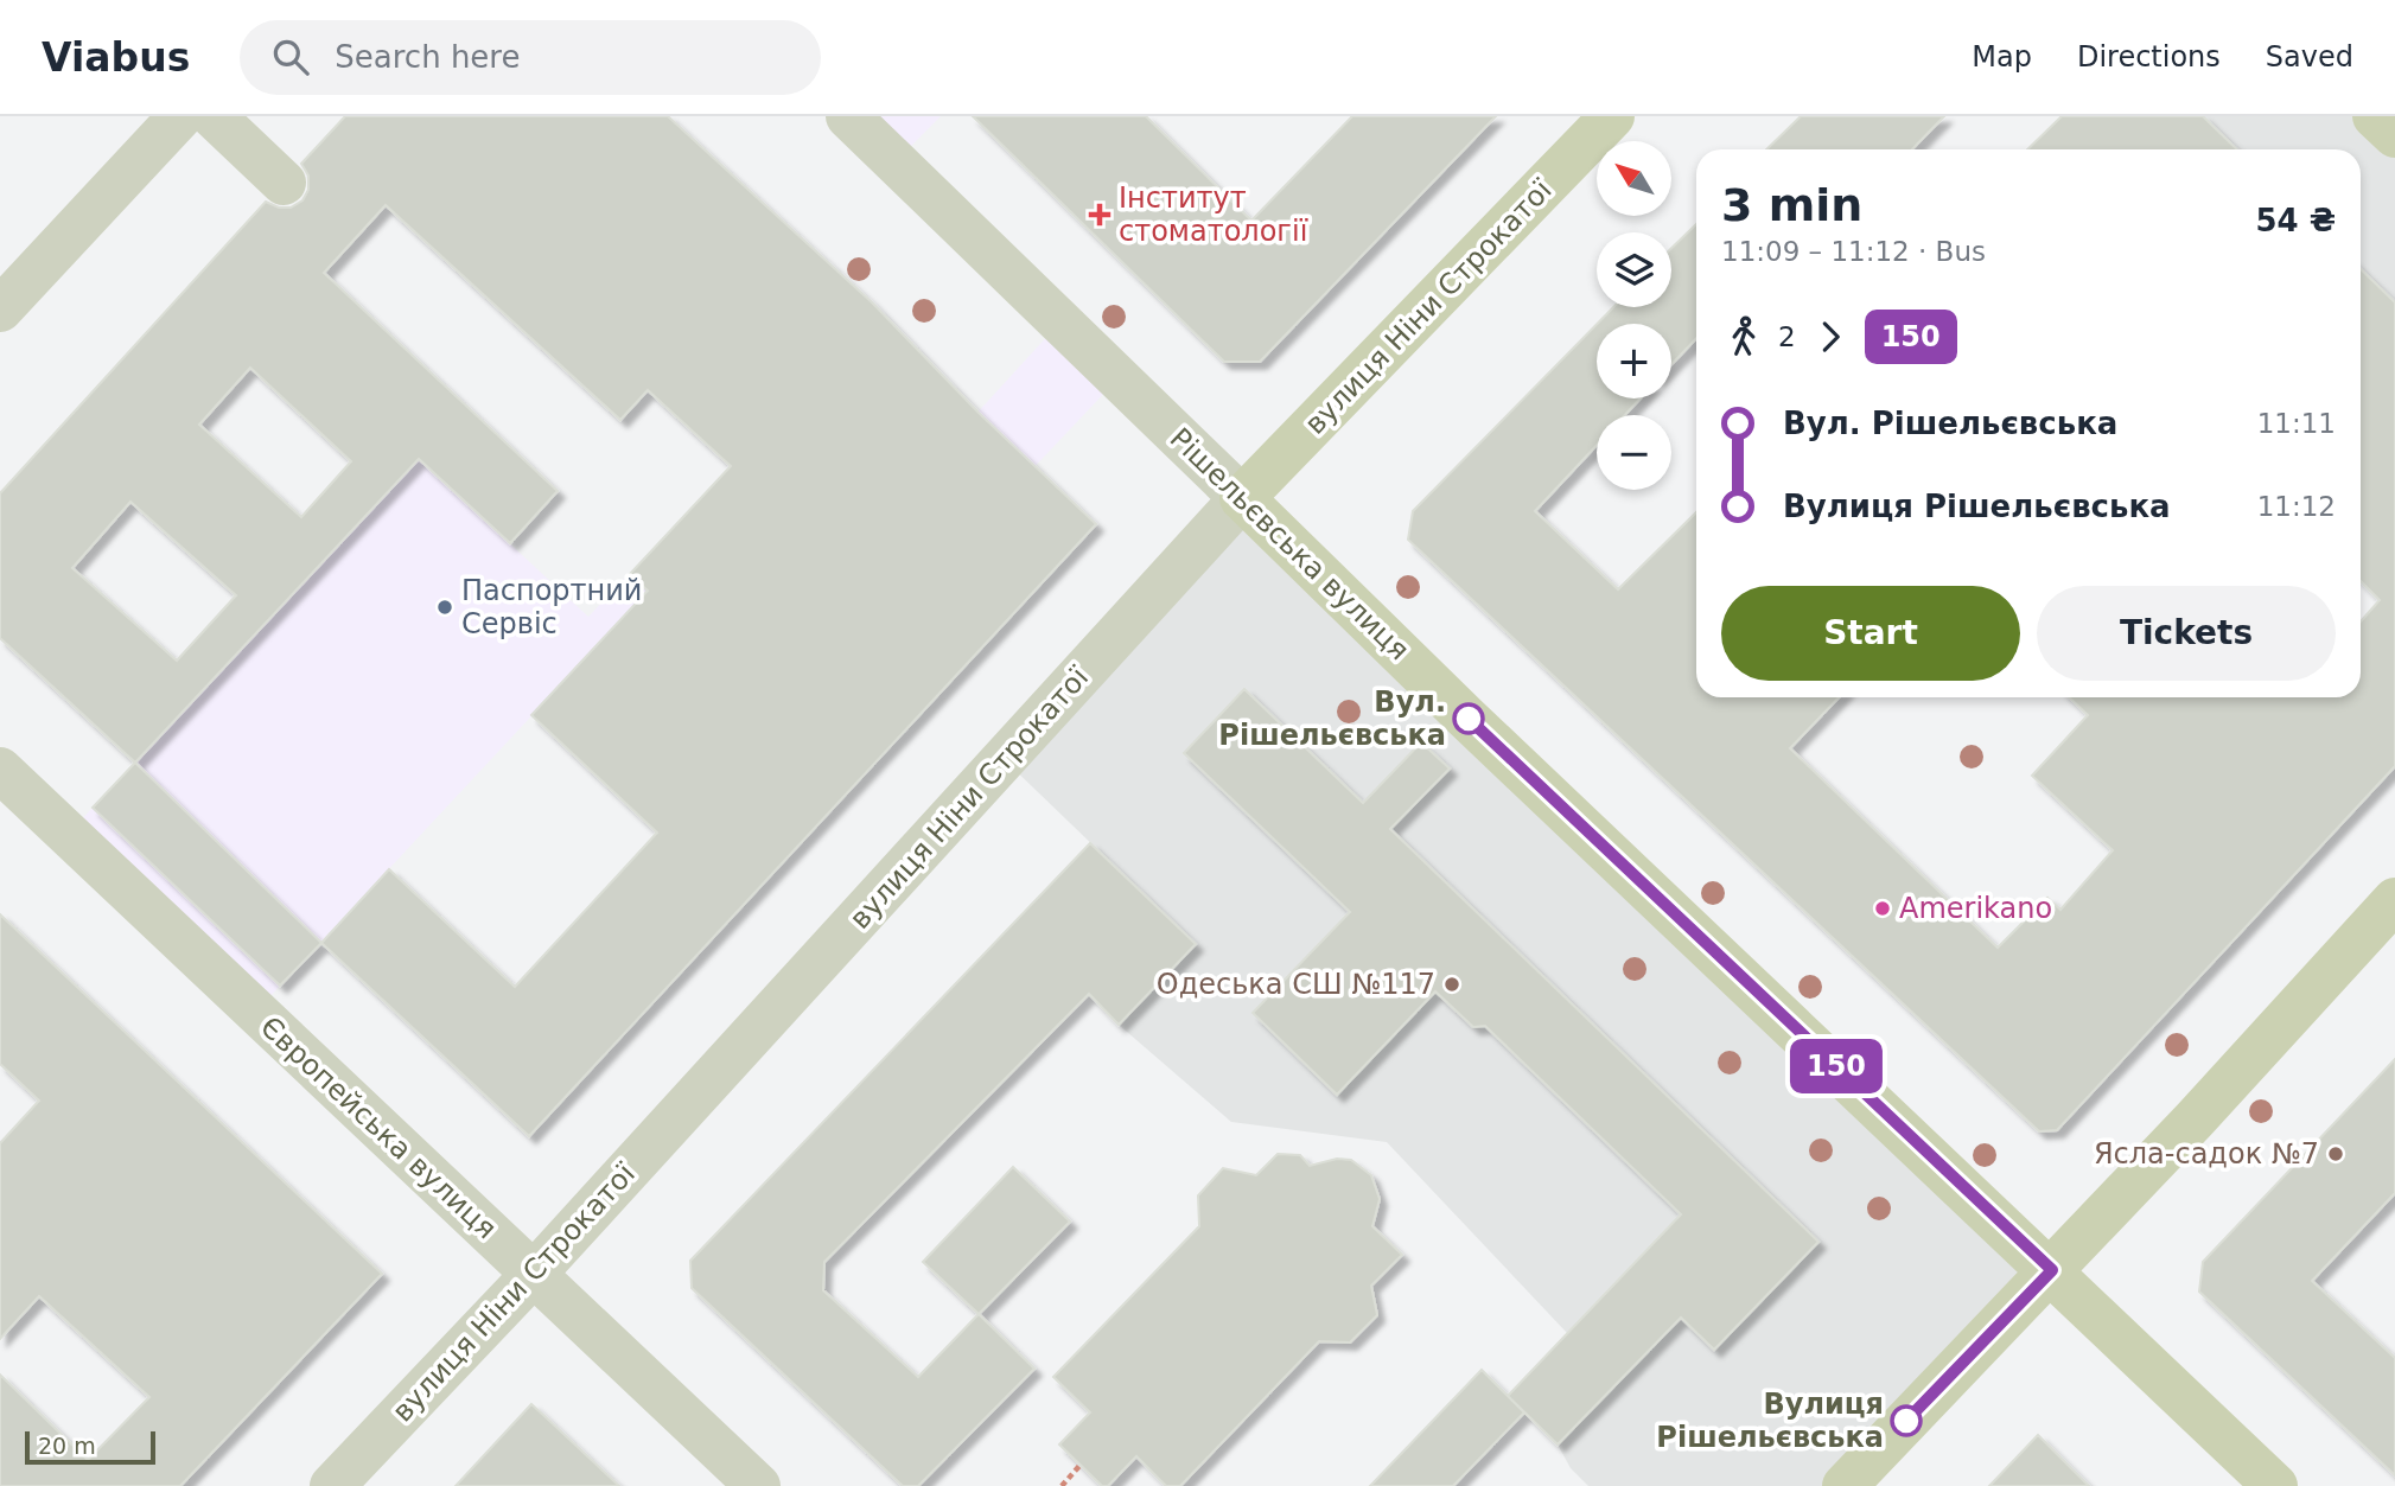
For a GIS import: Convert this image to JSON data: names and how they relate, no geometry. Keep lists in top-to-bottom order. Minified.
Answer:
{"streets":{"main road":["вулиця Ніни Строкатої","Рішельєвська вулиця"],"street":["Європейська вулиця"]},"crossings":[["вулиця Ніни Строкатої","Рішельєвська вулиця"],["вулиця Ніни Строкатої","Європейська вулиця"]],"places":{"health":["Інститут стоматології"],"other":["Паспортний Сервіс","Вул. Рішельєвська","Amerikano","Одеська СШ №117","Ясла-садок №7","Вулиця Рішельєвська"]},"lines":["bus line 150"],"scale_bar":"20 m","north":"top left","page":{"header":"Viabus","search":"Search here","nav":["Map","Directions","Saved"],"on_map":"150","map_buttons":["+","−"],"heading":["3 min","11:09 – 11:12 · Bus","54 ₴"],"legs":["2","150"],"list":[{"name":"Вул. Рішельєвська","value":"11:11"},{"name":"Вулиця Рішельєвська","value":"11:12"}],"buttons":["Start","Tickets"],"scale":"20 m"}}
